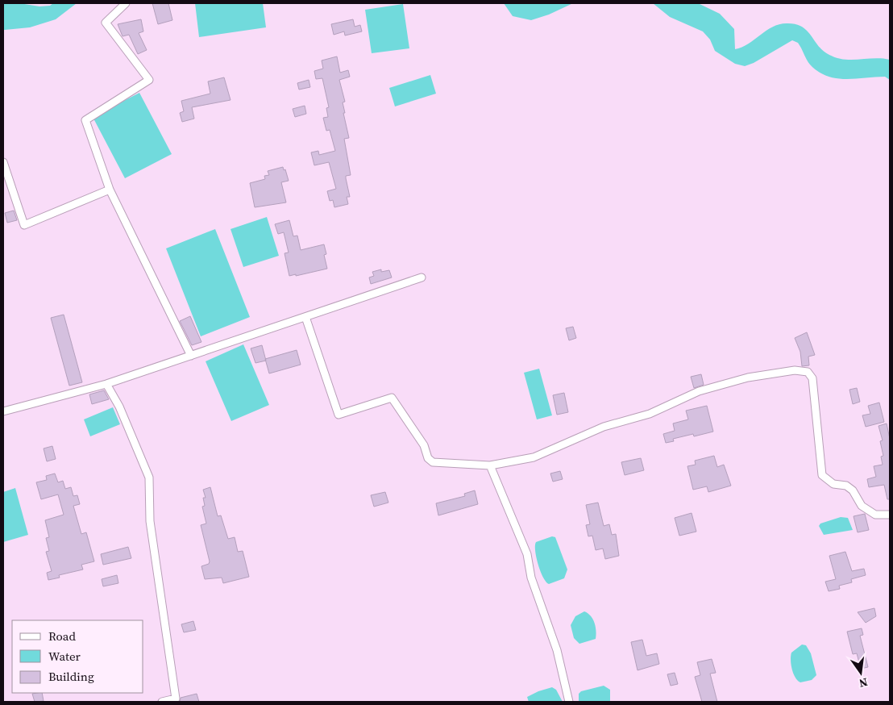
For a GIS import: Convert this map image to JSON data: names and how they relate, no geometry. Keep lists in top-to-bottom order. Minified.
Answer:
{"legend":["Road","Water","Building"],"north":"bottom"}
